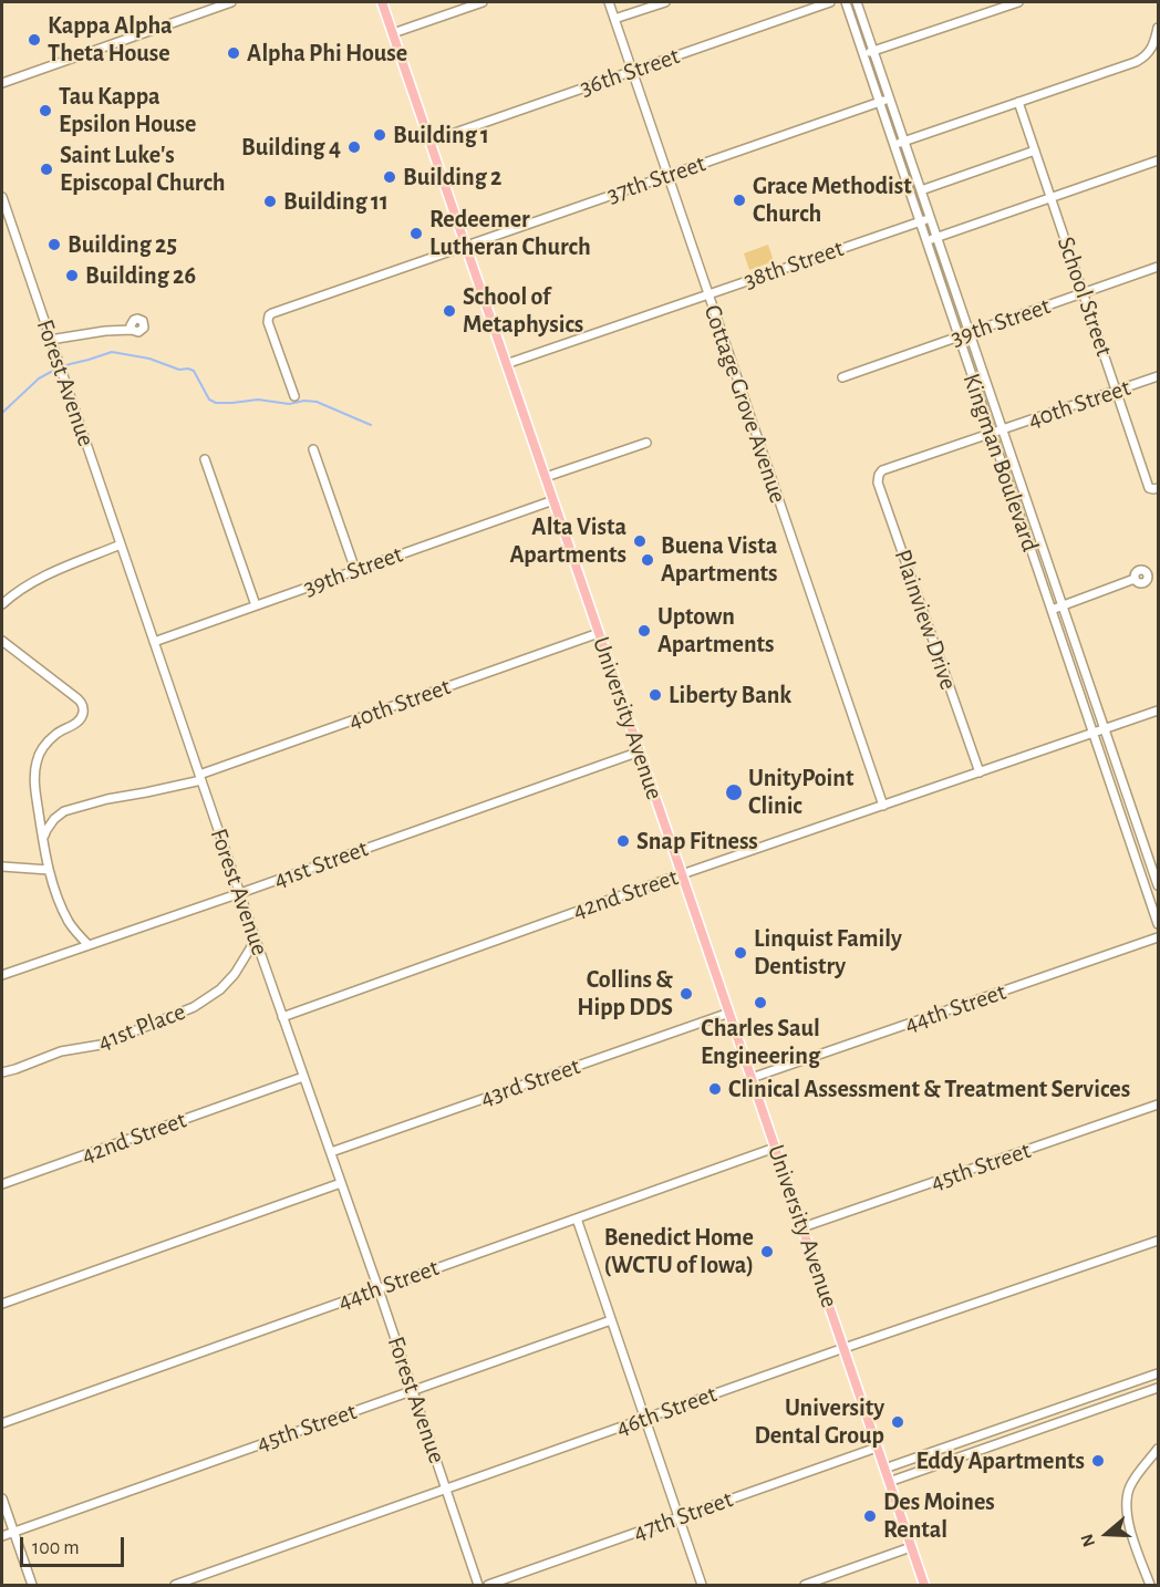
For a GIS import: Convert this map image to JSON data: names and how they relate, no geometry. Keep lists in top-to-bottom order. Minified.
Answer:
{"streets":{"main road":["University Avenue"],"street":["36th Street","37th Street","38th Street","School Street","39th Street","Forest Avenue","Cottage Grove Avenue","40th Street","Kingman Boulevard","Plainview Drive","41st Street","42nd Street","44th Street","41st Place","43rd Street","45th Street","46th Street","47th Street"]},"crossings":[["36th Street","Cottage Grove Avenue"],["36th Street","University Avenue"],["37th Street","Cottage Grove Avenue"],["37th Street","Kingman Boulevard"],["37th Street","University Avenue"],["38th Street","Cottage Grove Avenue"],["38th Street","Kingman Boulevard"],["38th Street","University Avenue"],["School Street","39th Street"],["School Street","40th Street"],["39th Street","Forest Avenue"],["39th Street","Kingman Boulevard"],["39th Street","University Avenue"],["Forest Avenue","40th Street"],["Forest Avenue","41st Street"],["Forest Avenue","42nd Street"],["Forest Avenue","44th Street"],["Forest Avenue","41st Place"],["Forest Avenue","43rd Street"],["Forest Avenue","45th Street"],["Forest Avenue","46th Street"],["Cottage Grove Avenue","42nd Street"],["40th Street","Kingman Boulevard"],["40th Street","Plainview Drive"],["40th Street","University Avenue"],["Kingman Boulevard","42nd Street"],["Plainview Drive","42nd Street"],["University Avenue","41st Street"],["University Avenue","42nd Street"],["University Avenue","44th Street"],["University Avenue","43rd Street"],["University Avenue","45th Street"],["University Avenue","46th Street"],["University Avenue","47th Street"]],"places":["Kappa Alpha Theta House","Alpha Phi House","Tau Kappa Epsilon House","Building 1","Building 4","Saint Luke's Episcopal Church","Building 2","Grace Methodist Church","Building 11","Redeemer Lutheran Church","Building 25","Building 26","School of Metaphysics","Alta Vista Apartments","Buena Vista Apartments","Uptown Apartments","Liberty Bank","UnityPoint Clinic","Snap Fitness","Linquist Family Dentistry","Collins & Hipp DDS","Charles Saul Engineering","Clinical Assessment & Treatment Services","Benedict Home (WCTU of Iowa)","University Dental Group","Eddy Apartments","Des Moines Rental"],"scale_bar":"100 m","north":"left"}
